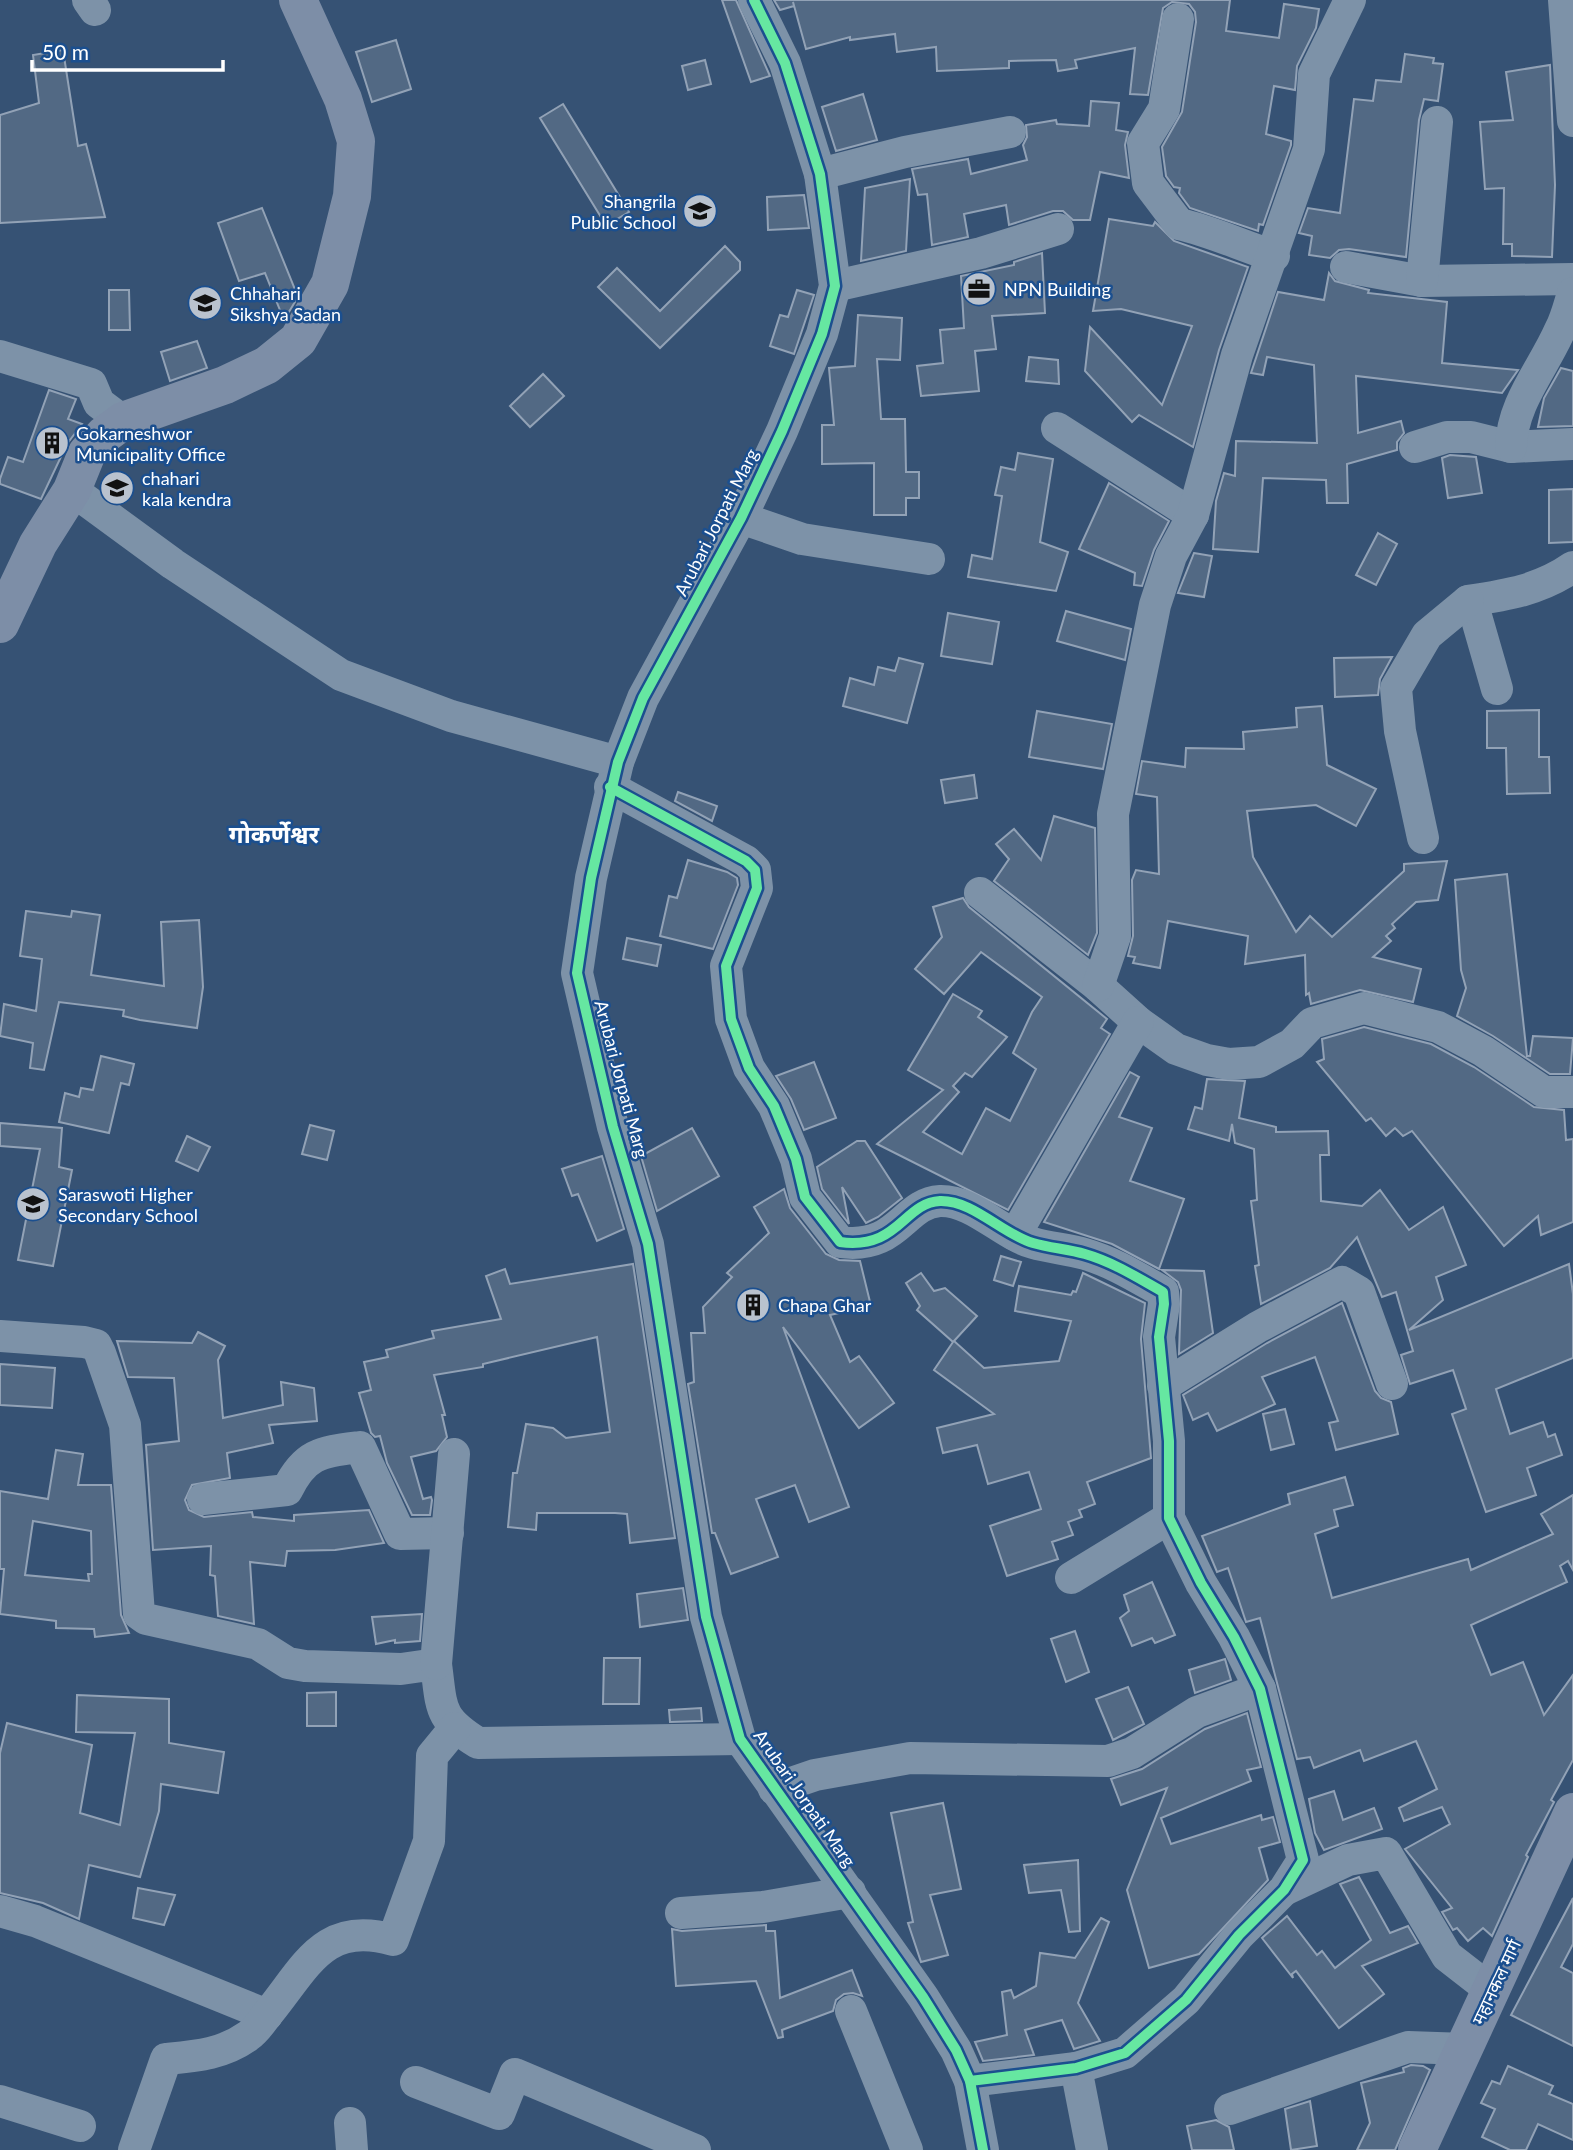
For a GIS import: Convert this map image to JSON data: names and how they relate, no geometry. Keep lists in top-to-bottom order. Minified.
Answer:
{"streets":{"main road":["महानकल मार्ग"],"street":["Arubari Jorpati Marg"]},"districts":["गोकर्णेश्वर"],"places":{"school or university":["Shangrila Public School","Chhahari Sikshya Sadan","chahari kala kendra","Saraswoti Higher Secondary School"],"office":["NPN Building"],"building":["Gokarneshwor Municipality Office","Chapa Ghar"]},"scale_bar":"50 m"}
